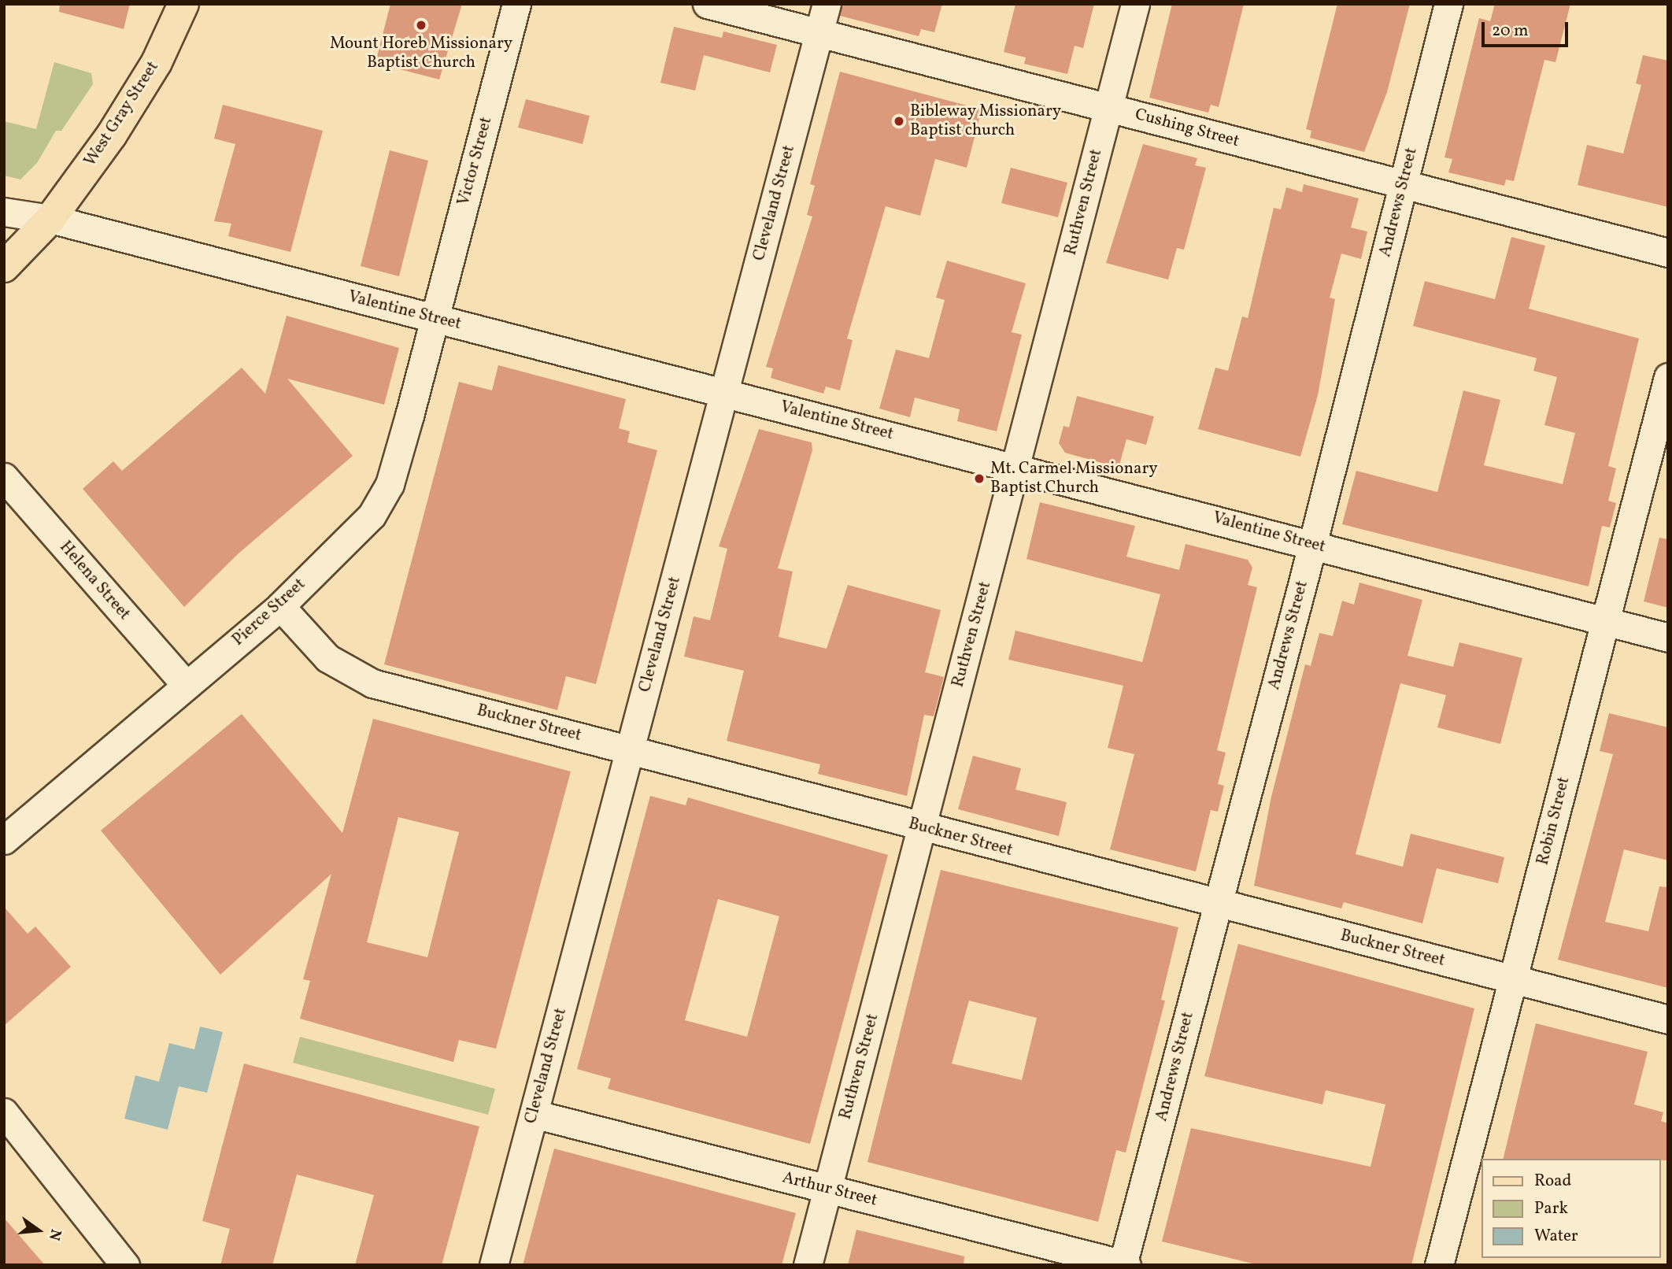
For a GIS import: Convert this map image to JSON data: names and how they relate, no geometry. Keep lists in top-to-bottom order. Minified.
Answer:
{"streets":{"main road":["West Gray Street"],"street":["Cushing Street","Victor Street","Ruthven Street","Andrews Street","Cleveland Street","Valentine Street","Helena Street","Pierce Street","Buckner Street","Robin Street","Arthur Street"]},"crossings":[["West Gray Street","Valentine Street"],["Cushing Street","Ruthven Street"],["Cushing Street","Andrews Street"],["Cushing Street","Cleveland Street"],["Victor Street","Valentine Street"],["Victor Street","Pierce Street"],["Ruthven Street","Valentine Street"],["Ruthven Street","Buckner Street"],["Ruthven Street","Arthur Street"],["Andrews Street","Valentine Street"],["Andrews Street","Buckner Street"],["Andrews Street","Arthur Street"],["Cleveland Street","Valentine Street"],["Cleveland Street","Buckner Street"],["Cleveland Street","Arthur Street"],["Valentine Street","Pierce Street"],["Valentine Street","Robin Street"],["Helena Street","Pierce Street"],["Pierce Street","Buckner Street"],["Buckner Street","Robin Street"]],"places":["Mount Horeb Missionary Baptist Church","Bibleway Missionary Baptist church","Mt. Carmel Missionary Baptist Church"],"legend":["Road","Park","Water"],"scale_bar":"20 m","north":"right"}
